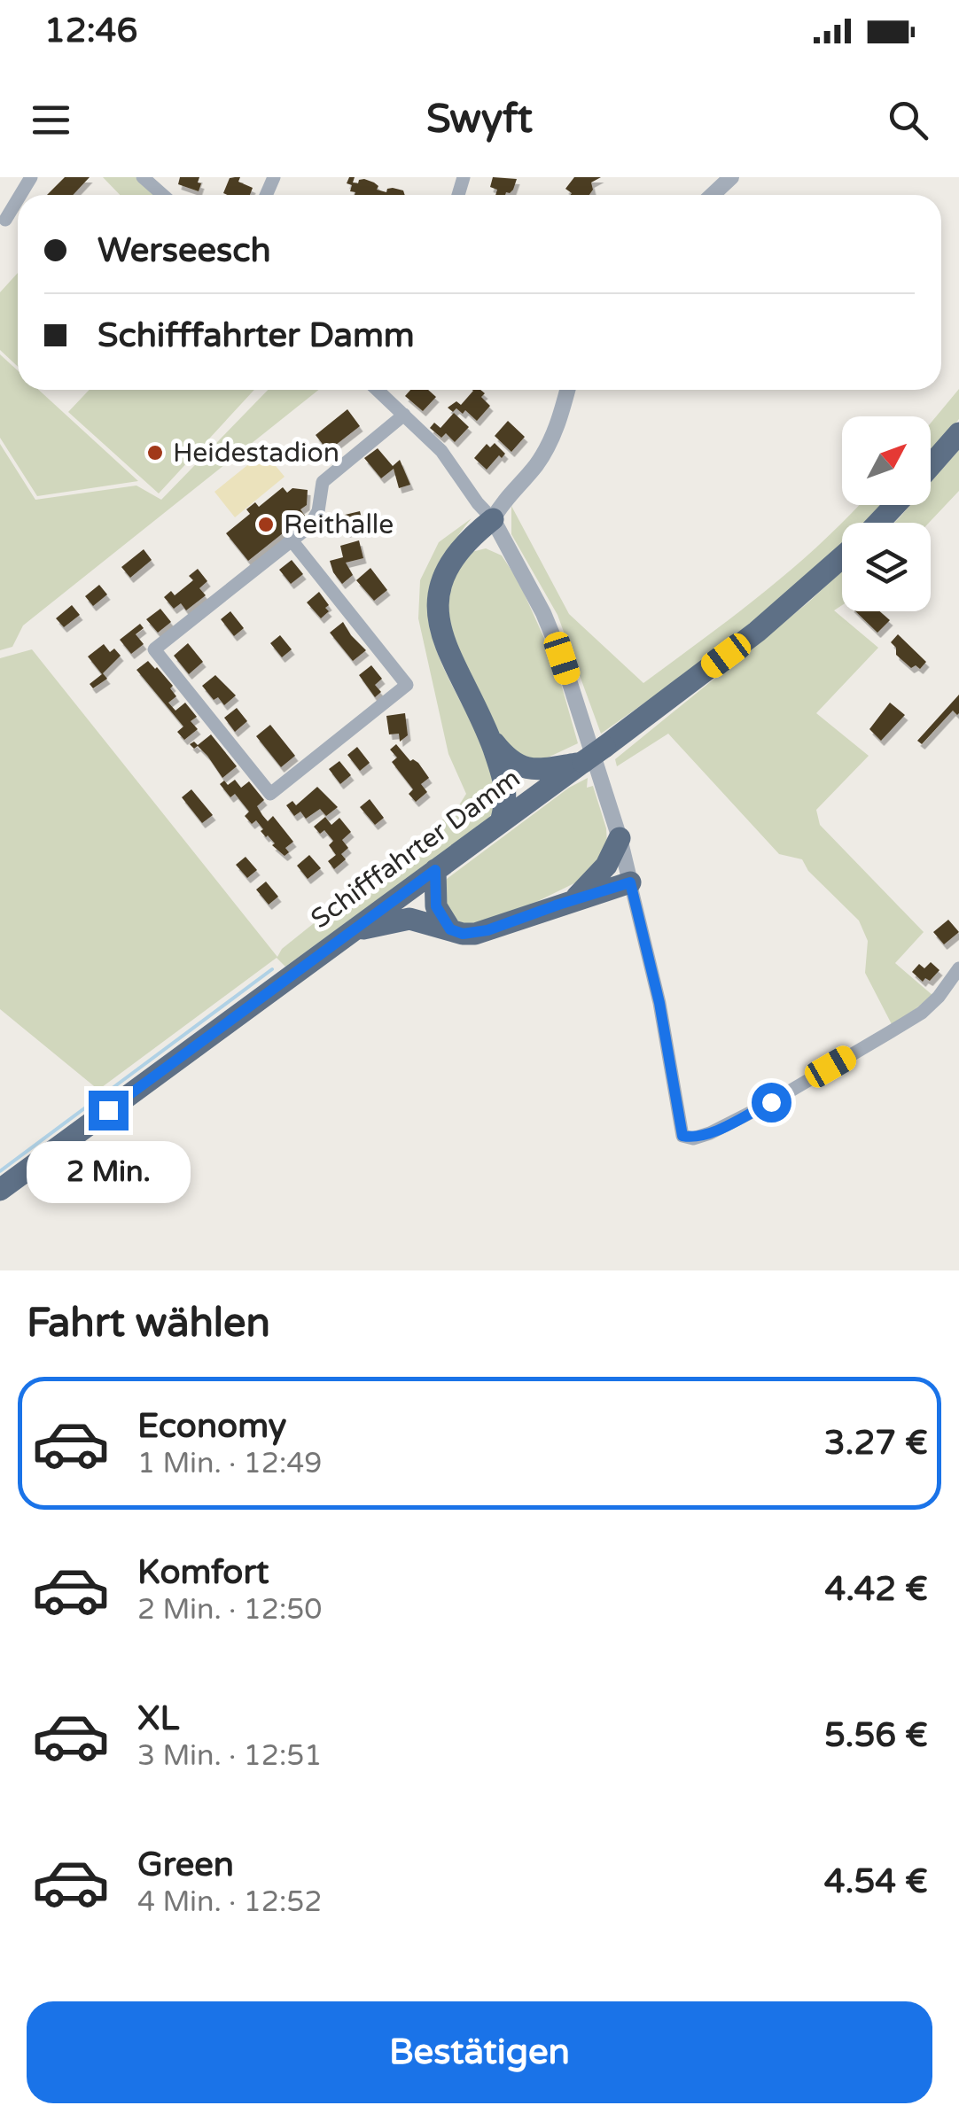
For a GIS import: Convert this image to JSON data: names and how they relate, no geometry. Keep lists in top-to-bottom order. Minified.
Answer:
{"streets":{"highway":["Schifffahrter Damm"]},"places":["Heidestadion","Reithalle"],"north":"top right","page":{"status":"12:46","header":"Swyft","banner":["Werseesch","Schifffahrter Damm"],"bubble":"2 Min.","heading":"Fahrt wählen","list":[{"name":"Economy","note":"1 Min. · 12:49","value":"3.27 €"},{"name":"Komfort","note":"2 Min. · 12:50","value":"4.42 €"},{"name":"XL","note":"3 Min. · 12:51","value":"5.56 €"},{"name":"Green","note":"4 Min. · 12:52","value":"4.54 €"}],"buttons":"Bestätigen"}}
